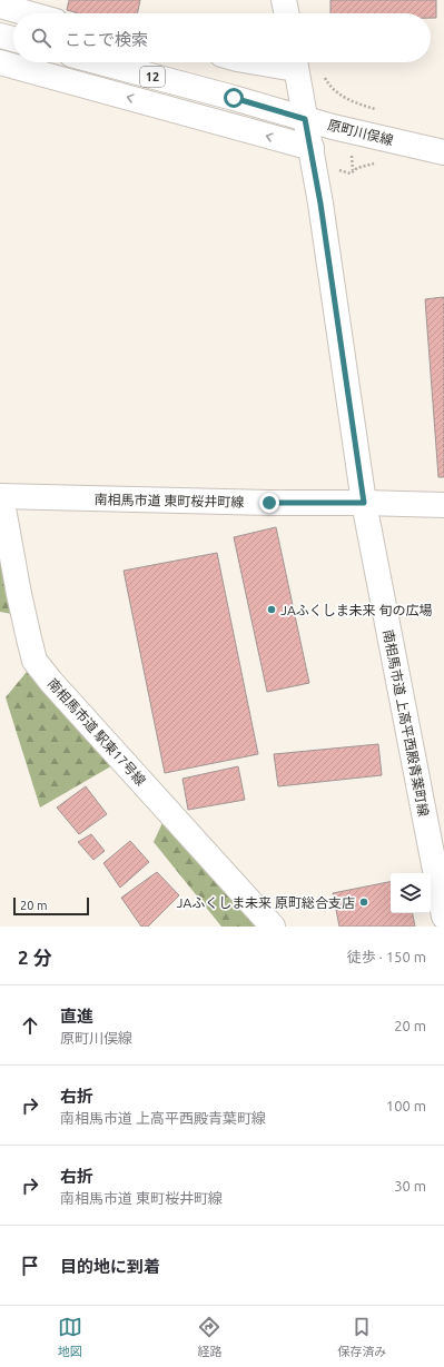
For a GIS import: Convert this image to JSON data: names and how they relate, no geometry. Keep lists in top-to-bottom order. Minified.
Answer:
{"streets":{"street":["12","原町川俣線","南相馬市道 東町桜井町線","南相馬市道 上高平西殿青葉町線","南相馬市道 駅東17号線"]},"crossings":[["原町川俣線","南相馬市道 上高平西殿青葉町線"],["南相馬市道 東町桜井町線","南相馬市道 上高平西殿青葉町線"],["南相馬市道 東町桜井町線","南相馬市道 駅東17号線"]],"places":["JAふくしま未来 旬の広場","JAふくしま未来 原町総合支店"],"scale_bar":"20 m","page":{"search":"ここで検索","scale":"20 m","heading":["2 分","徒歩 · 150 m"],"list":[["直進","原町川俣線","20 m"],["右折","南相馬市道 上高平西殿青葉町線","100 m"],["右折","南相馬市道 東町桜井町線","30 m"],"目的地に到着"],"nav":["地図","経路","保存済み"]}}
